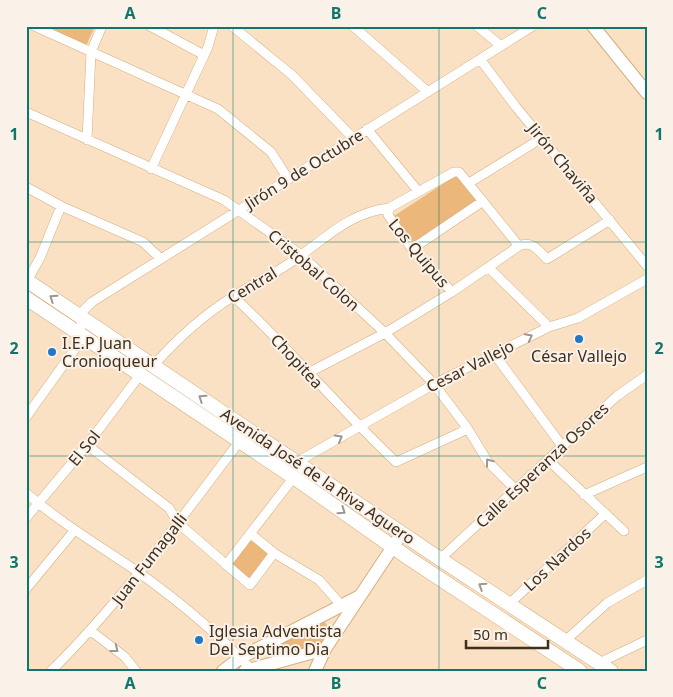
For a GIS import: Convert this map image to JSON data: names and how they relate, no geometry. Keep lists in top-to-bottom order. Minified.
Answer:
{"streets":{"main road":["Avenida José de la Riva Aguero"],"street":["Jirón Chaviña","Jirón 9 de Octubre","Los Quipus","Cristobal Colon","Central","Chopitea","Cesar Vallejo","El Sol","Calle Esperanza Osores","Juan Fumagalli","Los Nardos"]},"crossings":[["Jirón Chaviña","Jirón 9 de Octubre"],["Jirón 9 de Octubre","Cristobal Colon"],["Jirón 9 de Octubre","Avenida José de la Riva Aguero"],["Los Quipus","Central"],["Cristobal Colon","Central"],["Cristobal Colon","Chopitea"],["Cristobal Colon","Cesar Vallejo"],["Cristobal Colon","Calle Esperanza Osores"],["Central","Chopitea"],["Central","Avenida José de la Riva Aguero"],["Chopitea","Cesar Vallejo"],["Cesar Vallejo","Avenida José de la Riva Aguero"],["El Sol","Avenida José de la Riva Aguero"],["Calle Esperanza Osores","Avenida José de la Riva Aguero"],["Avenida José de la Riva Aguero","Juan Fumagalli"],["Avenida José de la Riva Aguero","Los Nardos"]],"places":["César Vallejo","I.E.P Juan Cronioqueur","Iglesia Adventista Del Septimo Dia"],"scale_bar":"50 m","grid":{"columns":["A","B","C"],"rows":["1","2","3"]}}
